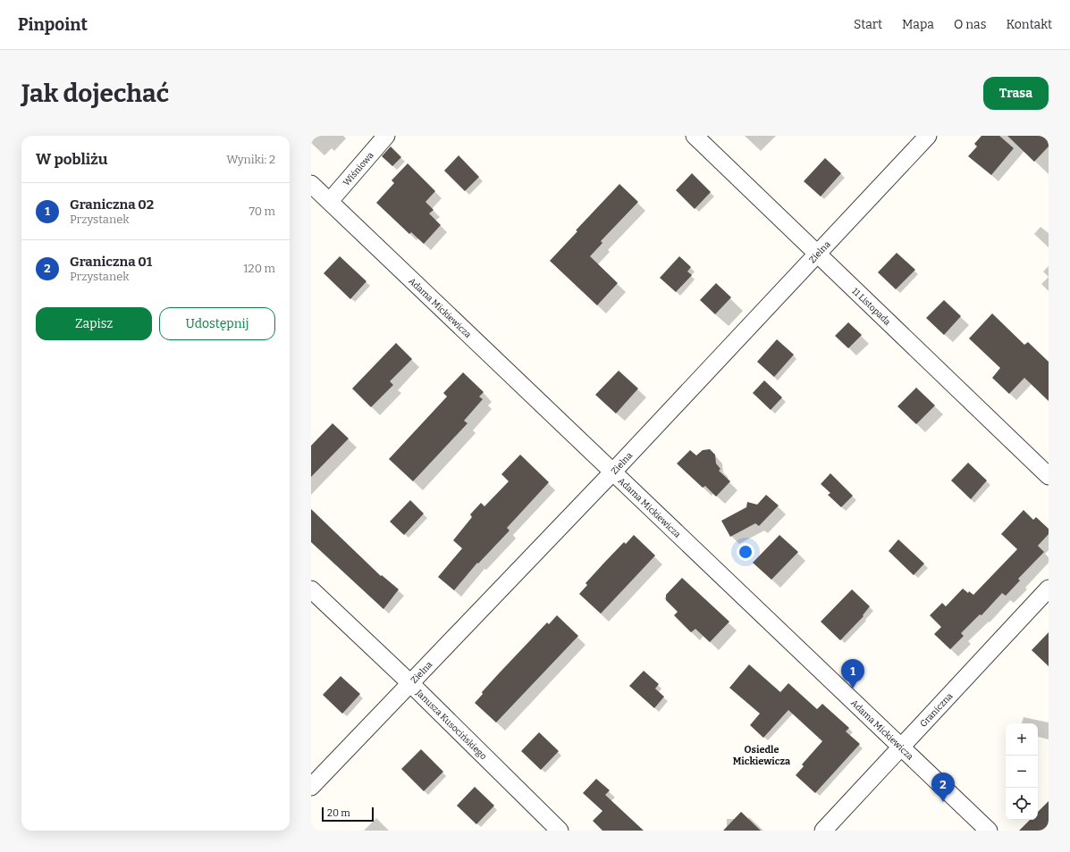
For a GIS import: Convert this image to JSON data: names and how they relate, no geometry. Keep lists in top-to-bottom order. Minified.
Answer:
{"streets":{"street":["Wiśniowa","Zielna","11 Listopada","Adama Mickiewicza","Graniczna","Janusza Kusocińskiego"]},"crossings":[["Wiśniowa","Adama Mickiewicza"],["Zielna","11 Listopada"],["Zielna","Adama Mickiewicza"],["Zielna","Janusza Kusocińskiego"],["Adama Mickiewicza","Graniczna"]],"districts":["Osiedle Mickiewicza"],"scale_bar":"20 m","page":{"header":"Pinpoint","nav":["Start","Mapa","O nas","Kontakt"],"buttons":["Trasa",["Zapisz","Udostępnij"]],"title":"Jak dojechać","heading":["W pobliżu","Wyniki: 2"],"list":[{"mark":"1","name":"Graniczna 02","note":"Przystanek","value":"70 m"},{"mark":"2","name":"Graniczna 01","note":"Przystanek","value":"120 m"}],"pins":["1","2"],"map_buttons":["+","−"],"scale":"20 m"}}
